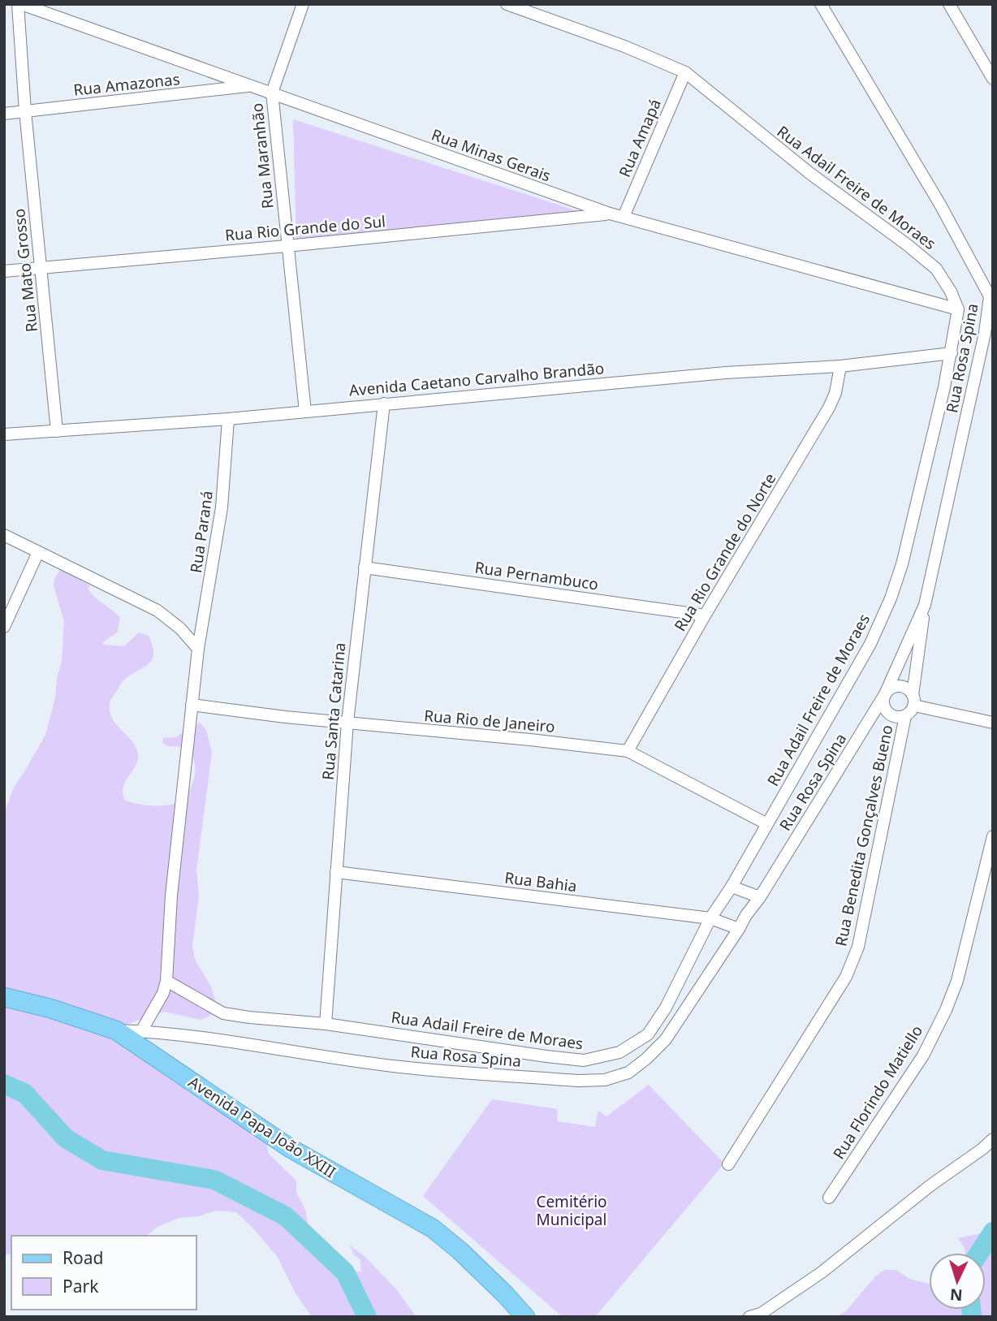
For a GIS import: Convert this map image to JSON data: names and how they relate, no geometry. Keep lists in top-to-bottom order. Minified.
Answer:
{"streets":{"main road":["Avenida Papa João XXIII"],"street":["Rua Amazonas","Rua Amapá","Rua Minas Gerais","Rua Maranhão","Rua Adail Freire de Moraes","Rua Rio Grande do Sul","Rua Mato Grosso","Rua Rosa Spina","Avenida Caetano Carvalho Brandão","Rua Paraná","Rua Rio Grande do Norte","Rua Pernambuco","Rua Santa Catarina","Rua Rio de Janeiro","Rua Benedita Gonçalves Bueno","Rua Bahia","Rua Florindo Matiello"]},"crossings":[["Rua Amazonas","Rua Minas Gerais"],["Rua Amazonas","Rua Mato Grosso"],["Rua Amapá","Rua Minas Gerais"],["Rua Amapá","Rua Adail Freire de Moraes"],["Rua Minas Gerais","Rua Maranhão"],["Rua Minas Gerais","Rua Adail Freire de Moraes"],["Rua Minas Gerais","Rua Rio Grande do Sul"],["Rua Minas Gerais","Rua Mato Grosso"],["Rua Maranhão","Rua Rio Grande do Sul"],["Rua Maranhão","Avenida Caetano Carvalho Brandão"],["Rua Adail Freire de Moraes","Avenida Caetano Carvalho Brandão"],["Rua Adail Freire de Moraes","Rua Santa Catarina"],["Rua Adail Freire de Moraes","Rua Rio de Janeiro"],["Rua Adail Freire de Moraes","Rua Bahia"],["Rua Rio Grande do Sul","Rua Mato Grosso"],["Rua Mato Grosso","Avenida Caetano Carvalho Brandão"],["Rua Rosa Spina","Rua Benedita Gonçalves Bueno"],["Rua Rosa Spina","Rua Bahia"],["Rua Rosa Spina","Avenida Papa João XXIII"],["Avenida Caetano Carvalho Brandão","Rua Paraná"],["Avenida Caetano Carvalho Brandão","Rua Rio Grande do Norte"],["Avenida Caetano Carvalho Brandão","Rua Santa Catarina"],["Rua Rio Grande do Norte","Rua Pernambuco"],["Rua Rio Grande do Norte","Rua Rio de Janeiro"],["Rua Pernambuco","Rua Santa Catarina"],["Rua Santa Catarina","Rua Rio de Janeiro"],["Rua Santa Catarina","Rua Bahia"]],"parks":["Cemitério Municipal"],"legend":["Road","Park"],"north":"bottom"}
